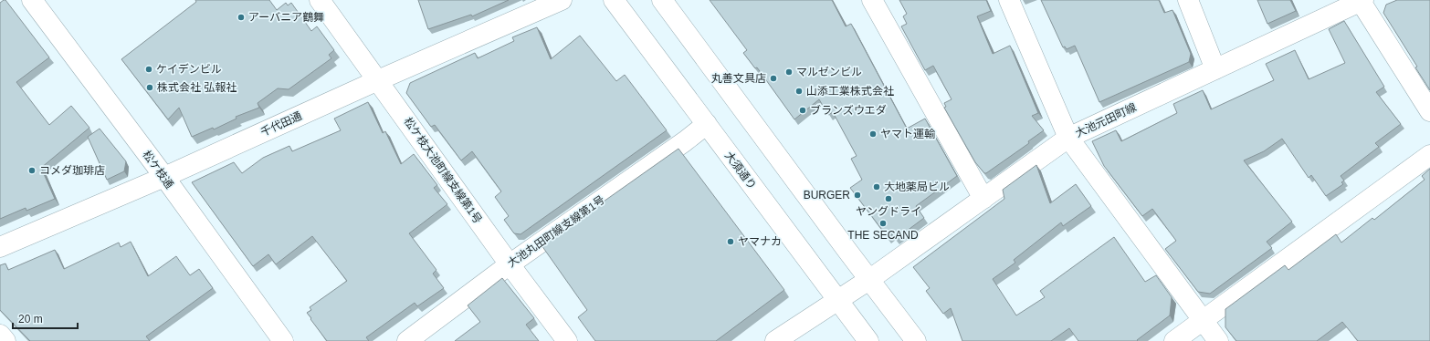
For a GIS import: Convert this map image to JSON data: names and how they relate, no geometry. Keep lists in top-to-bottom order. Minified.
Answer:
{"streets":{"street":["大池元田町線","千代田通","松ケ枝通","松ケ枝大池町線支線第1号","大須通り","大池丸田町線支線第1号"]},"crossings":[["大池元田町線","大須通り"],["千代田通","松ケ枝通"],["千代田通","松ケ枝大池町線支線第1号"],["松ケ枝大池町線支線第1号","大池丸田町線支線第1号"],["大須通り","大池丸田町線支線第1号"]],"places":["アーバニア鶴舞","ケイデンビル","マルゼンビル","丸善文具店","株式会社 弘報社","山添工業株式会社","ブランズウエダ","ヤマト運輸","コメダ珈琲店","大地薬局ビル","BURGER","ヤングドライ","THE SECAND","ヤマナカ"],"scale_bar":"20 m"}
